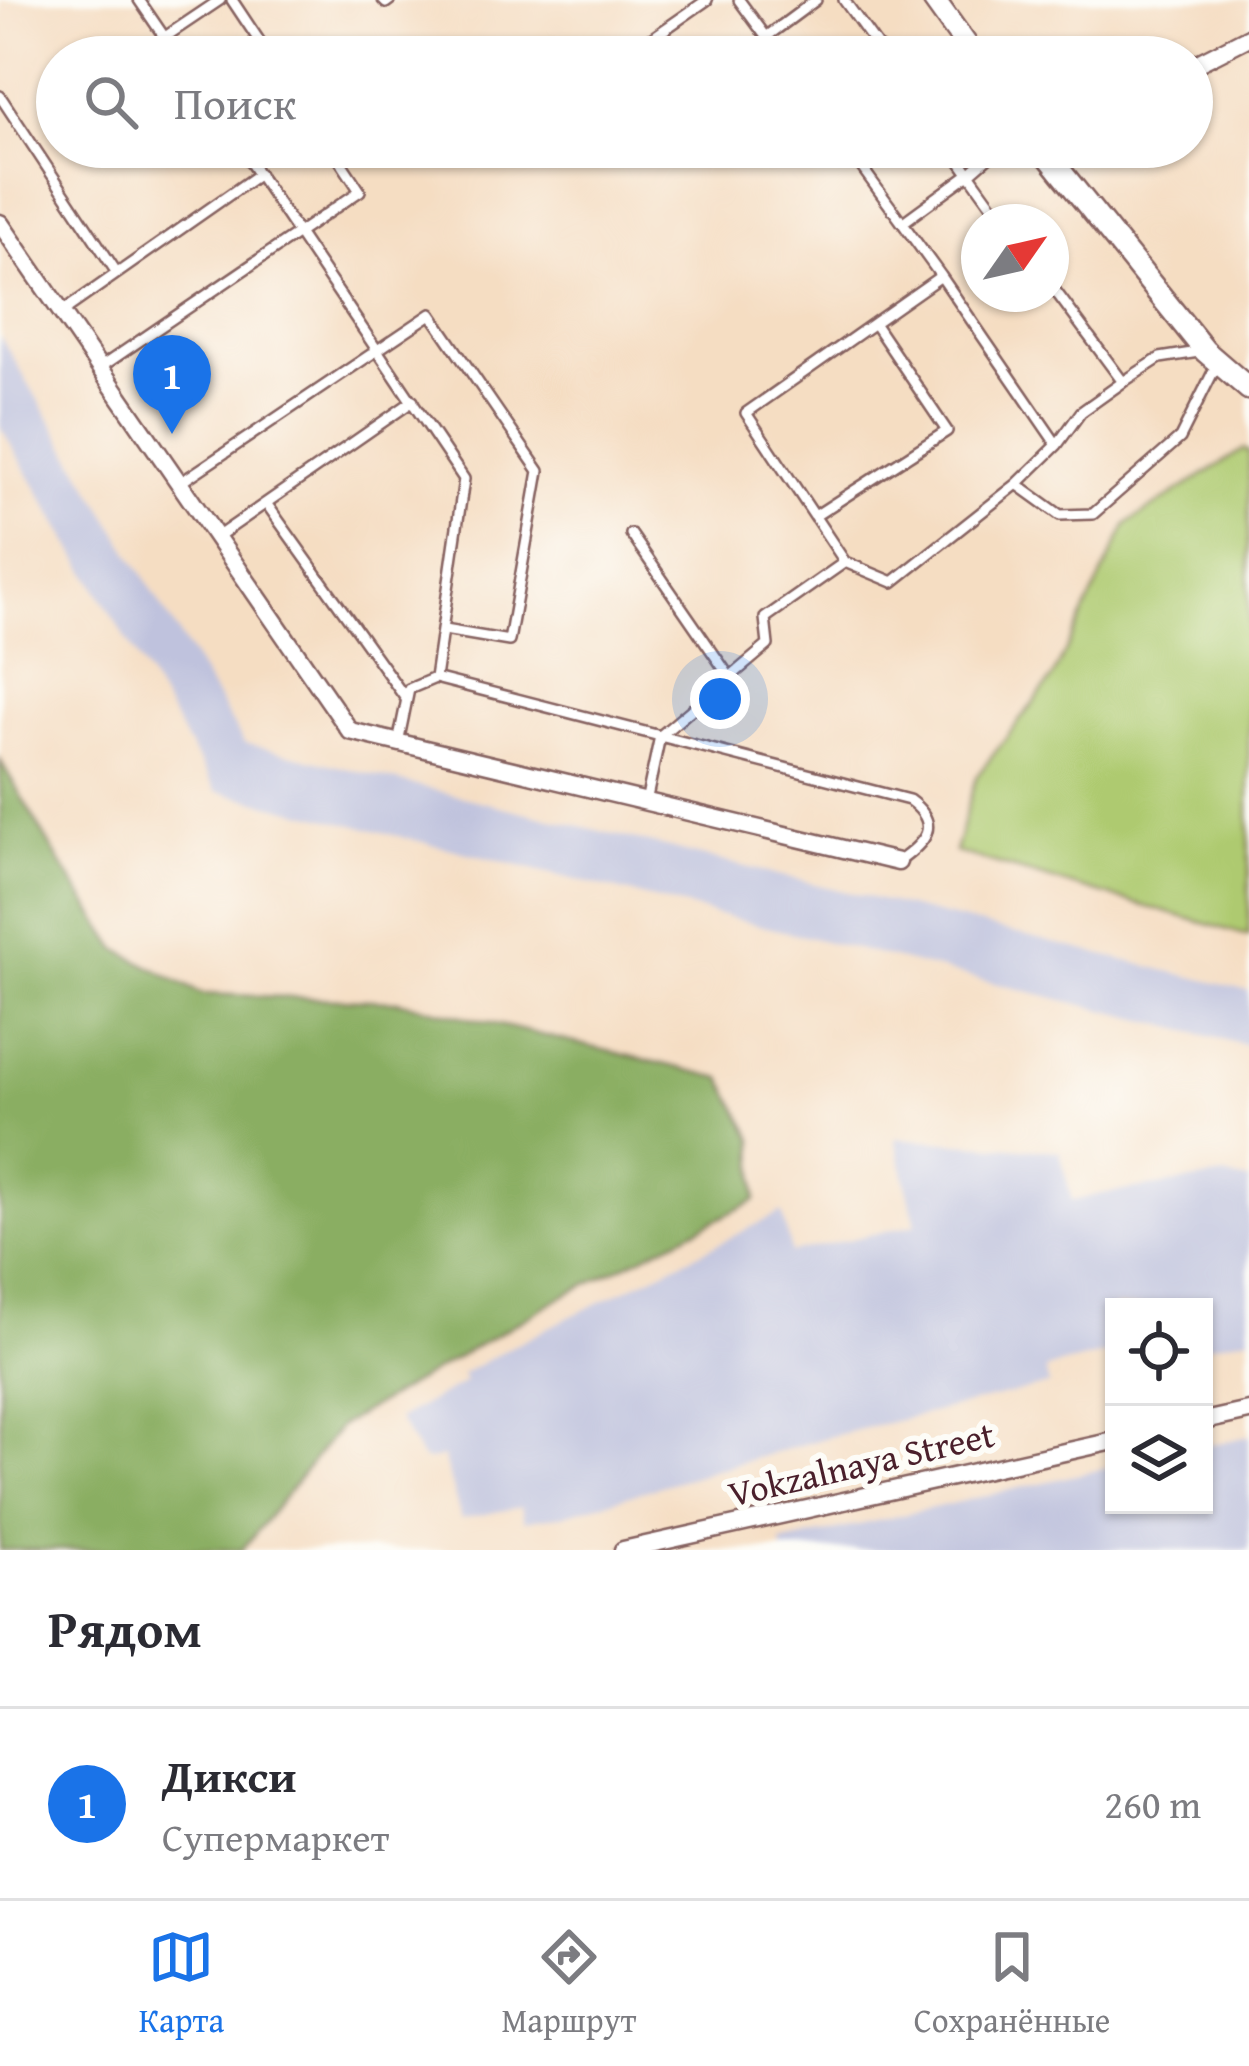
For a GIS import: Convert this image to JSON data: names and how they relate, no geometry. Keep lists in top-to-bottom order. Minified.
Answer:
{"streets":{"street":["Vokzalnaya Street"]},"north":"top right","page":{"search":"Поиск","pins":"1","heading":"Рядом","list":[{"mark":"1","name":"Дикси","note":"Супермаркет","value":"260 m"}],"nav":["Карта","Маршрут","Сохранённые"]}}
